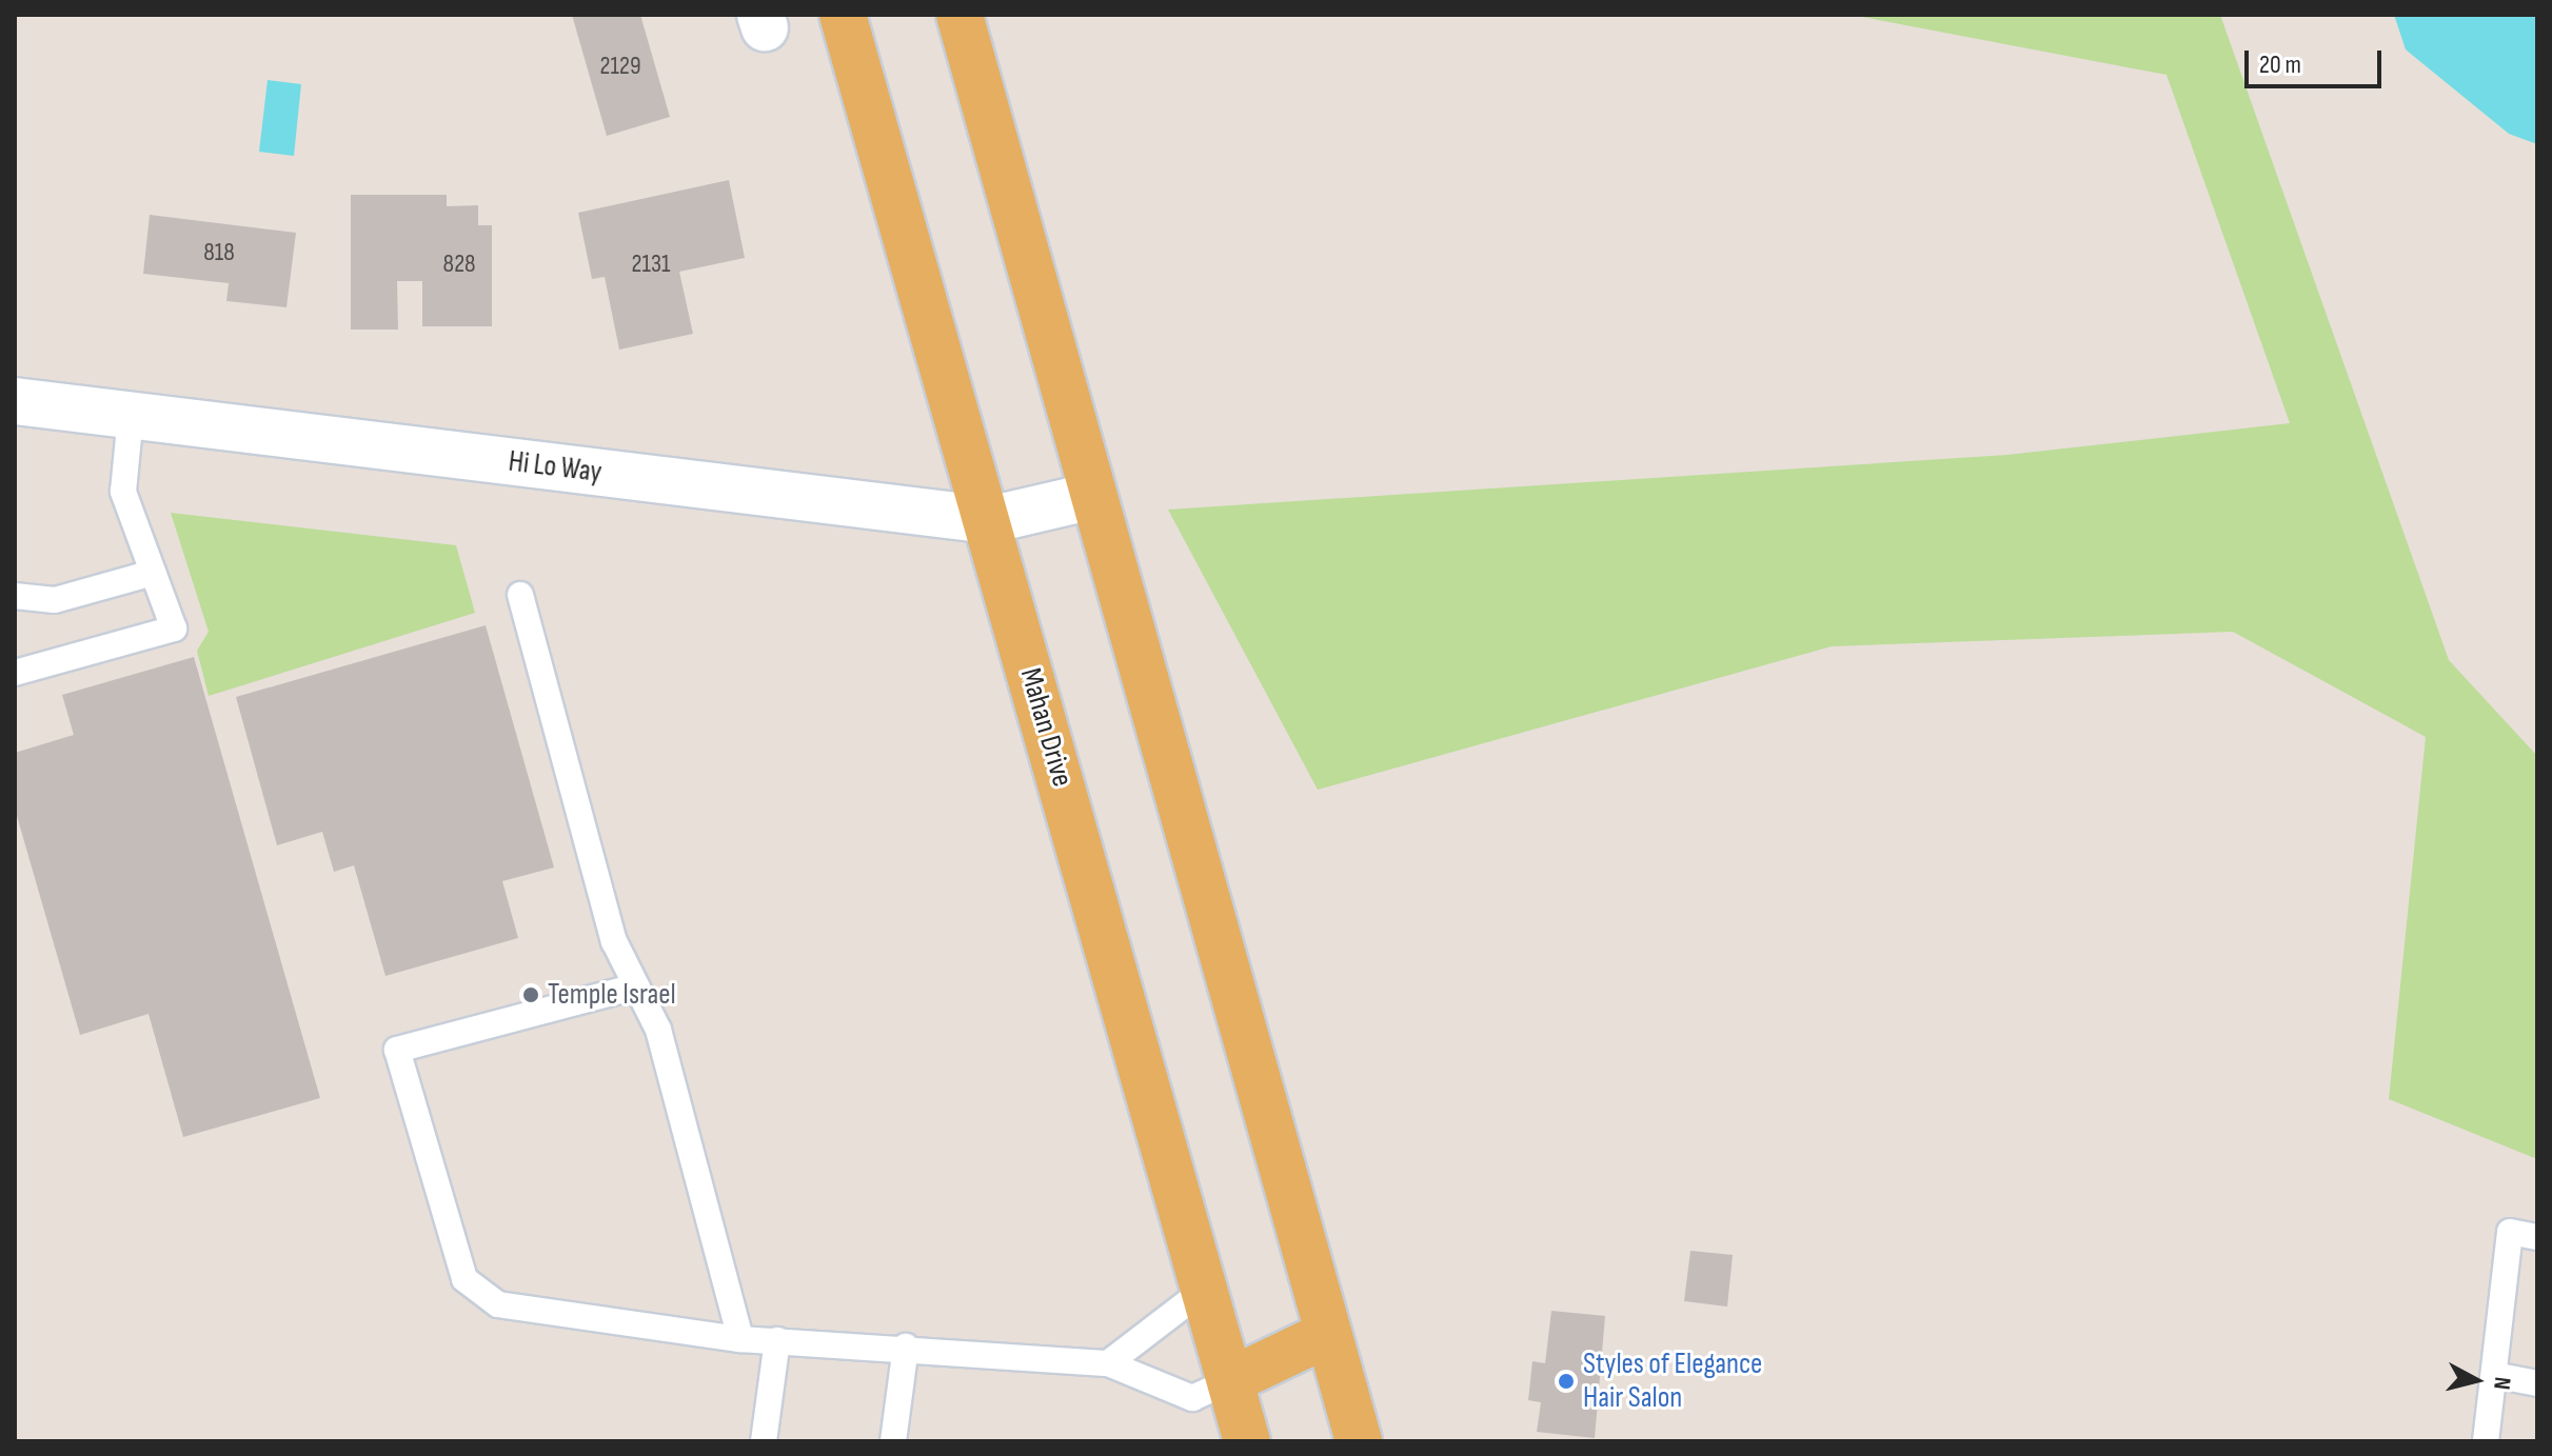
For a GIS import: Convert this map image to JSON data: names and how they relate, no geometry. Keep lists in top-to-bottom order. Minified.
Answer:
{"streets":{"main road":["Mahan Drive"],"street":["Hi Lo Way"]},"crossings":[["Hi Lo Way","Mahan Drive"]],"places":["Temple Israel","Styles of Elegance Hair Salon"],"house_numbers":["2129","818","828","2131"],"scale_bar":"20 m","north":"right"}
